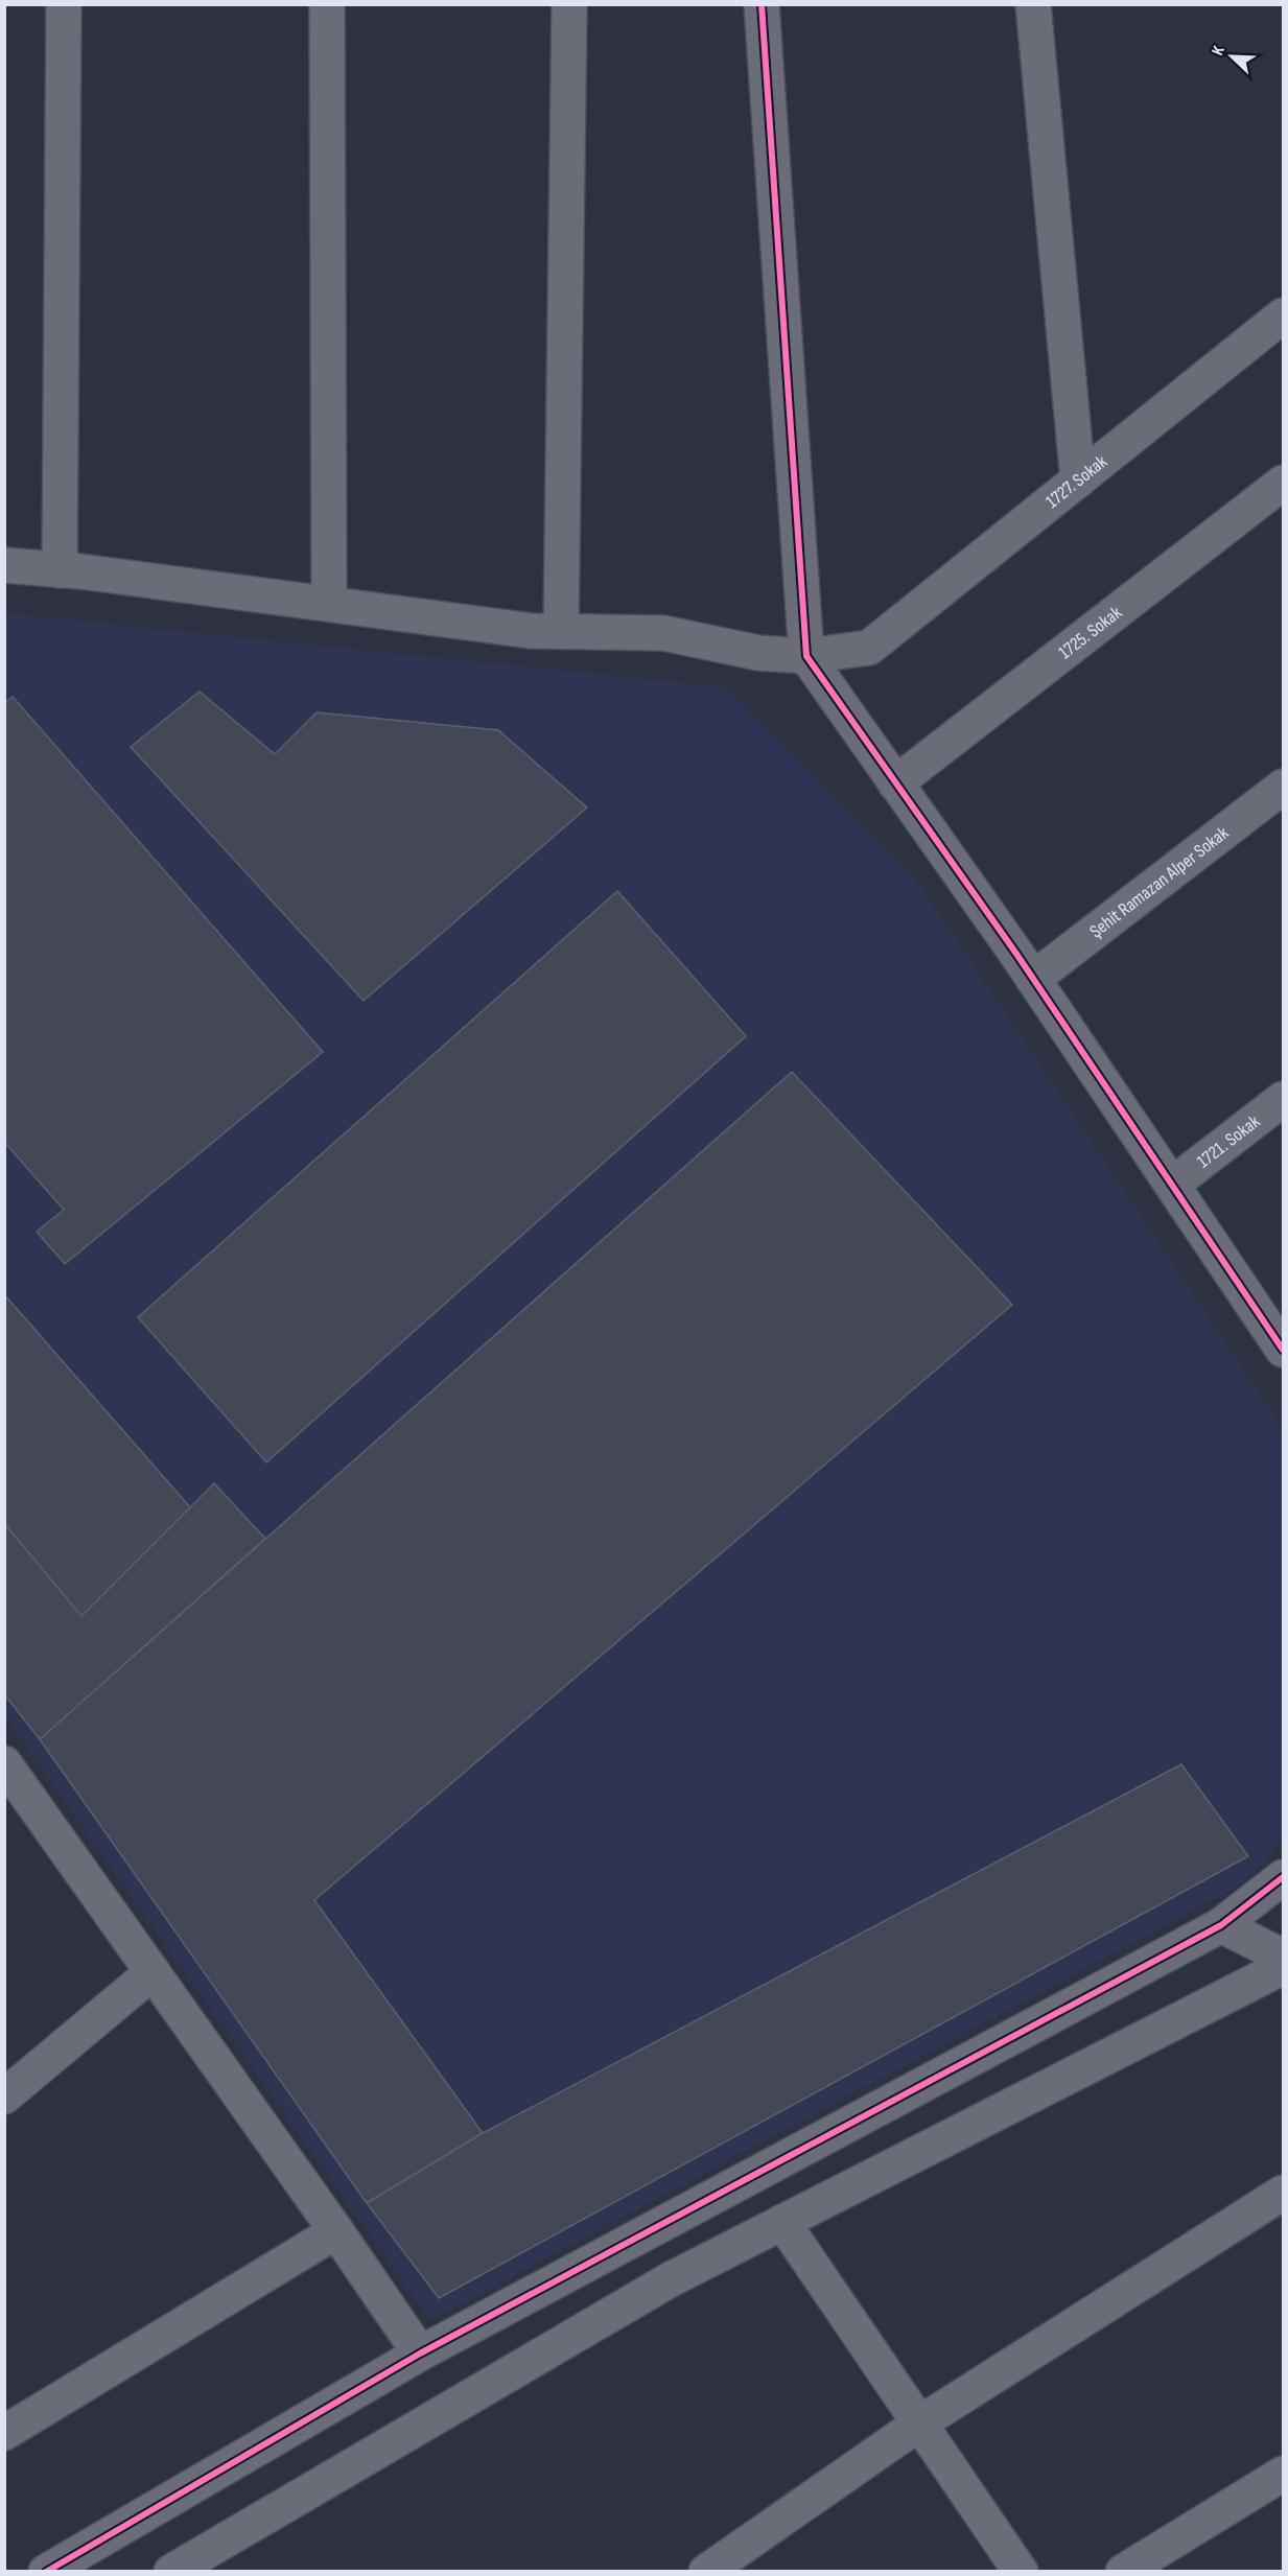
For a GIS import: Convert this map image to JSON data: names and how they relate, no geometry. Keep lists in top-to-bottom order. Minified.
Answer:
{"streets":{"street":["1727. Sokak","1725. Sokak","Şehit Ramazan Alper Sokak","1721. Sokak"]},"north":"top left"}
